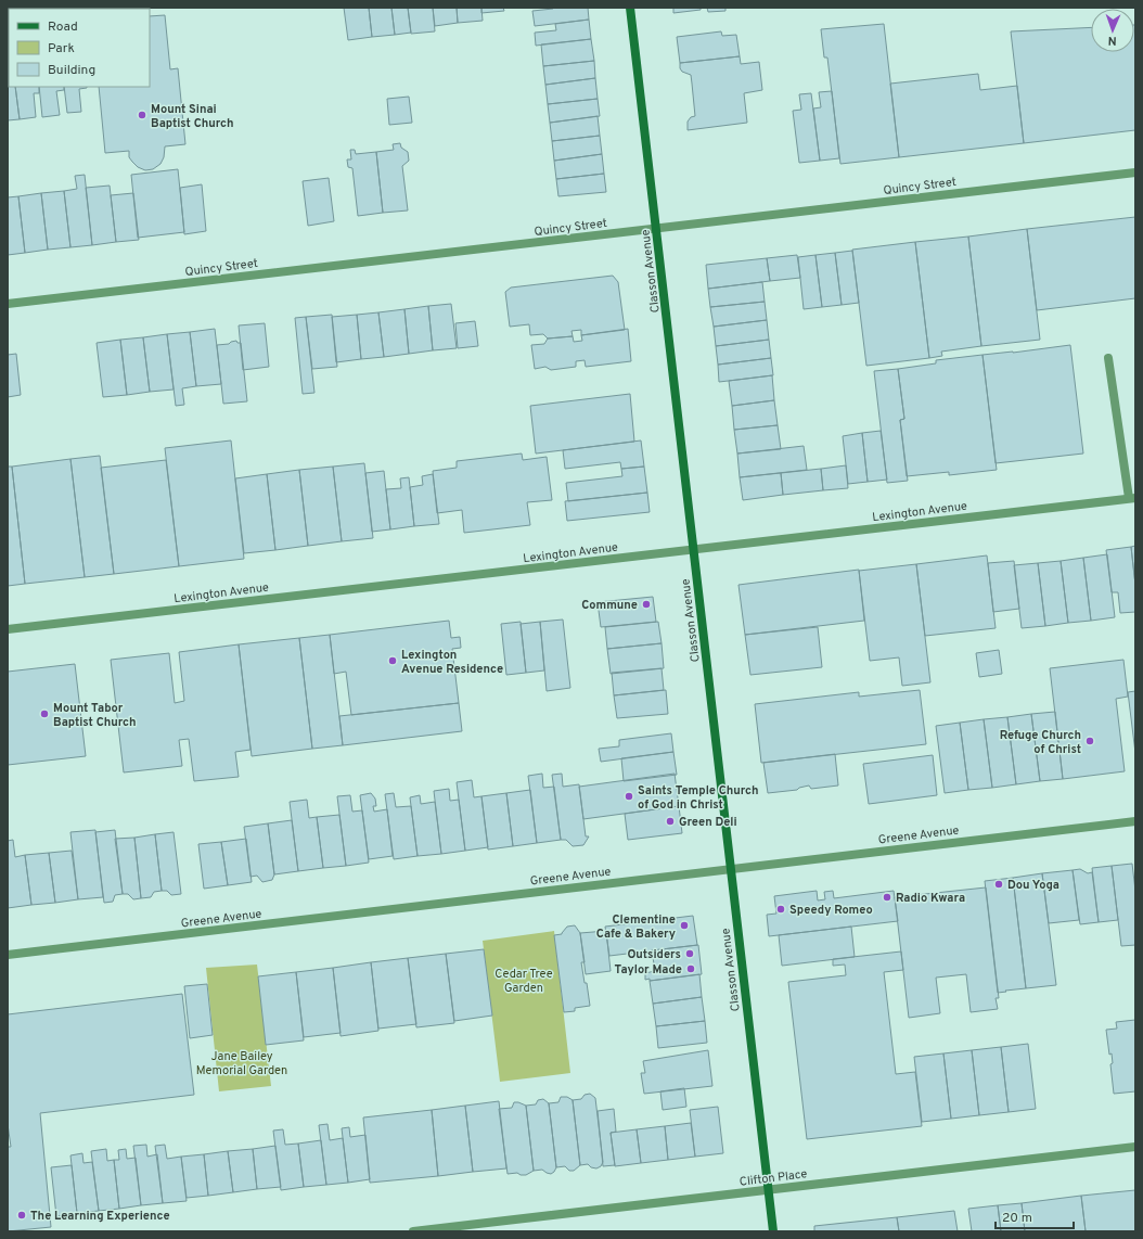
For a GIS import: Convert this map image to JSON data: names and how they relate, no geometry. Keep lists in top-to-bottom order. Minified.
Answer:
{"streets":{"street":["Quincy Street","Classon Avenue","Lexington Avenue","Greene Avenue","Clifton Place"]},"crossings":[["Quincy Street","Classon Avenue"],["Classon Avenue","Lexington Avenue"],["Classon Avenue","Greene Avenue"],["Classon Avenue","Clifton Place"]],"parks":["Cedar Tree Garden","Jane Bailey Memorial Garden"],"places":["Mount Sinai Baptist Church","Commune","Lexington Avenue Residence","Mount Tabor Baptist Church","Refuge Church of Christ","Saints Temple Church of God in Christ","Green Deli","Dou Yoga","Radio Kwara","Speedy Romeo","Clementine Cafe & Bakery","Outsiders","Taylor Made","The Learning Experience"],"legend":["Road","Park","Building"],"scale_bar":"20 m","north":"bottom"}
